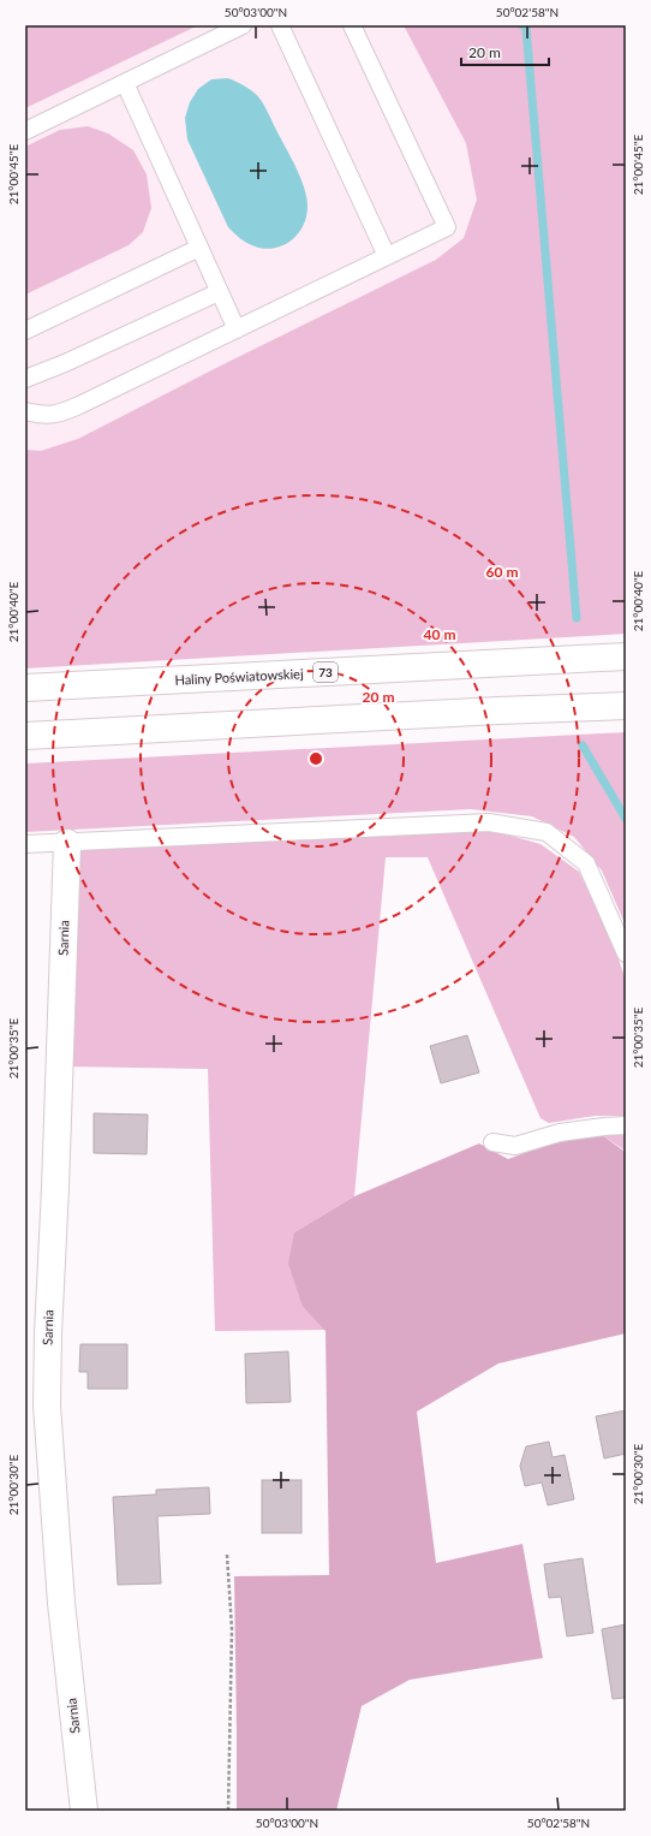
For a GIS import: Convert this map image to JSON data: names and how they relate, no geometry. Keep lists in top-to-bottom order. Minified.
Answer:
{"streets":{"main road":["73","Haliny Poświatowskiej","Sarnia"]},"scale_bar":"20 m","coordinates":["50°03'00\"N","50°02'58\"N","21°00'45\"E","21°00'40\"E","21°00'35\"E","21°00'30\"E"],"rings":["60 m","40 m","20 m"]}
